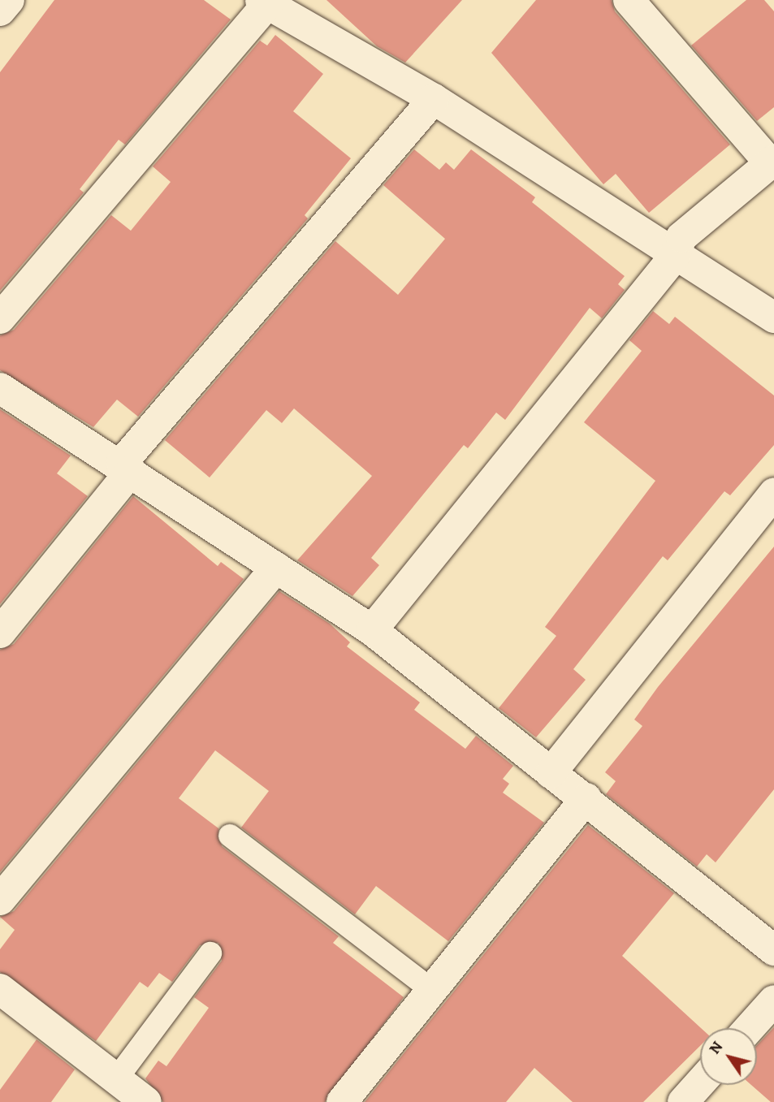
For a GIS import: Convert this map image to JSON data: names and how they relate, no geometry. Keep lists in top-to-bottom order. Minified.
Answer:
{"north":"top left"}
